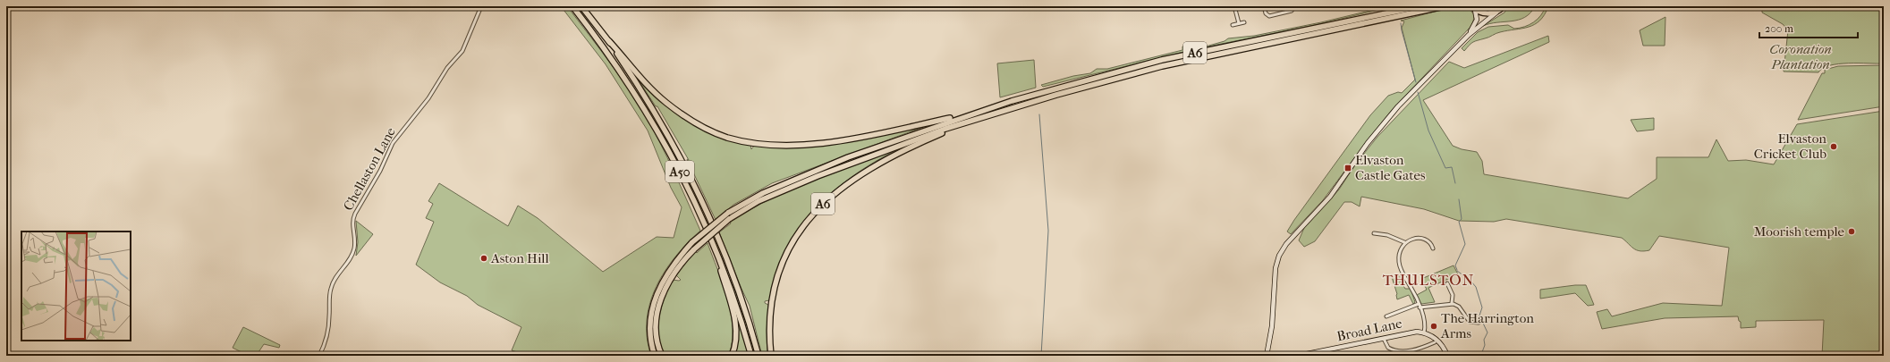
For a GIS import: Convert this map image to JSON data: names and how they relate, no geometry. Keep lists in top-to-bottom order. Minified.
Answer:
{"streets":{"highway":["A6","A50"],"main road":["Broad Lane"],"street":["Chellaston Lane"]},"districts":["THULSTON"],"parks":["Coronation Plantation"],"places":{"other":["Elvaston Cricket Club","Moorish temple","Aston Hill","The Harrington Arms"],"transit":["Elvaston Castle Gates"]},"scale_bar":"200 m"}
